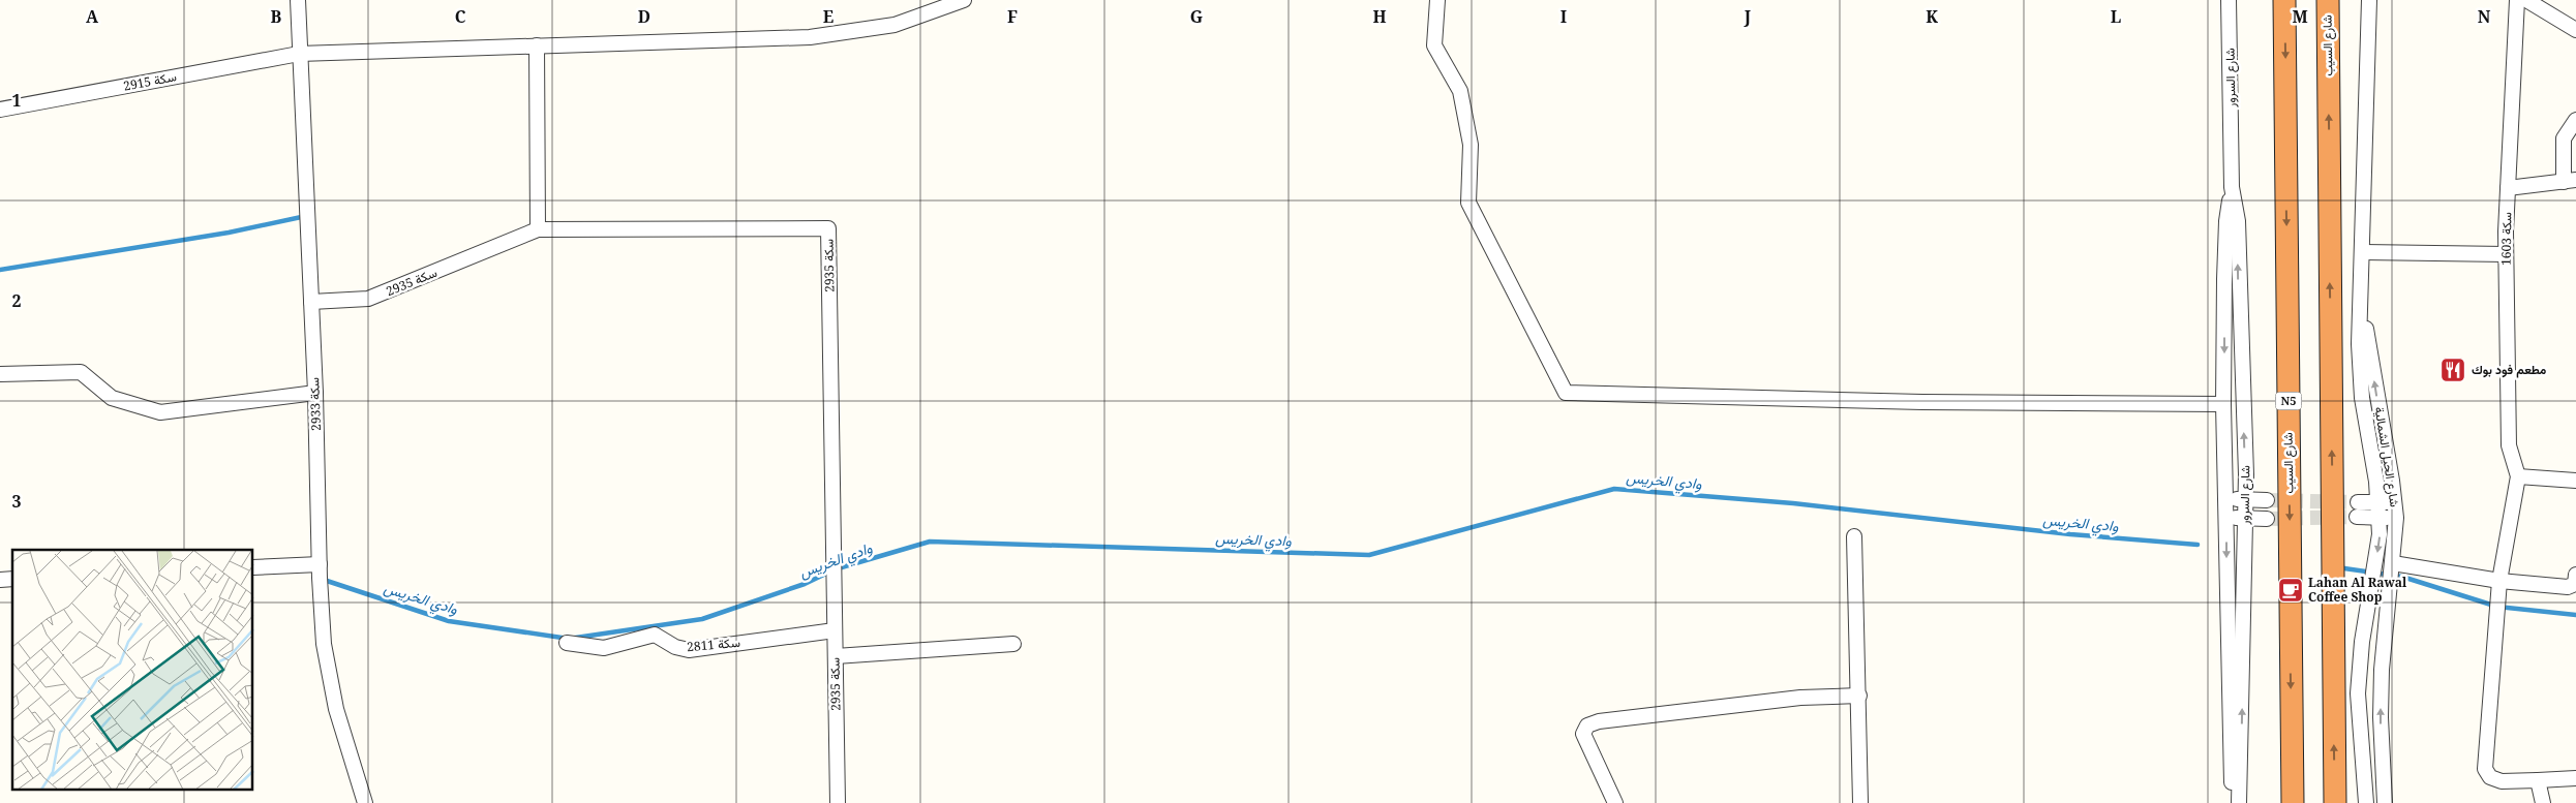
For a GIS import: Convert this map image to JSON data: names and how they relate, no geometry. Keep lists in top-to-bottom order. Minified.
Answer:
{"streets":{"highway":["شارع السيب","N5"],"street":["شارع السرور","سكة 2915","سكة 1603","سكة 2935","سكة 2933","شارع الحيل الشمالية","سكة 2811"]},"crossings":[["سكة 2915","سكة 2933"],["سكة 2935","سكة 2933"],["سكة 2935","سكة 2811"]],"water":["وادي الخريس"],"places":{"restaurant":["مطعم فود بوك"],"cafe":["Lahan Al Rawal Coffee Shop"]},"grid":{"columns":["A","B","C","D","E","F","G","H","I","J","K","L","M","N"],"rows":["1","2","3"]}}
